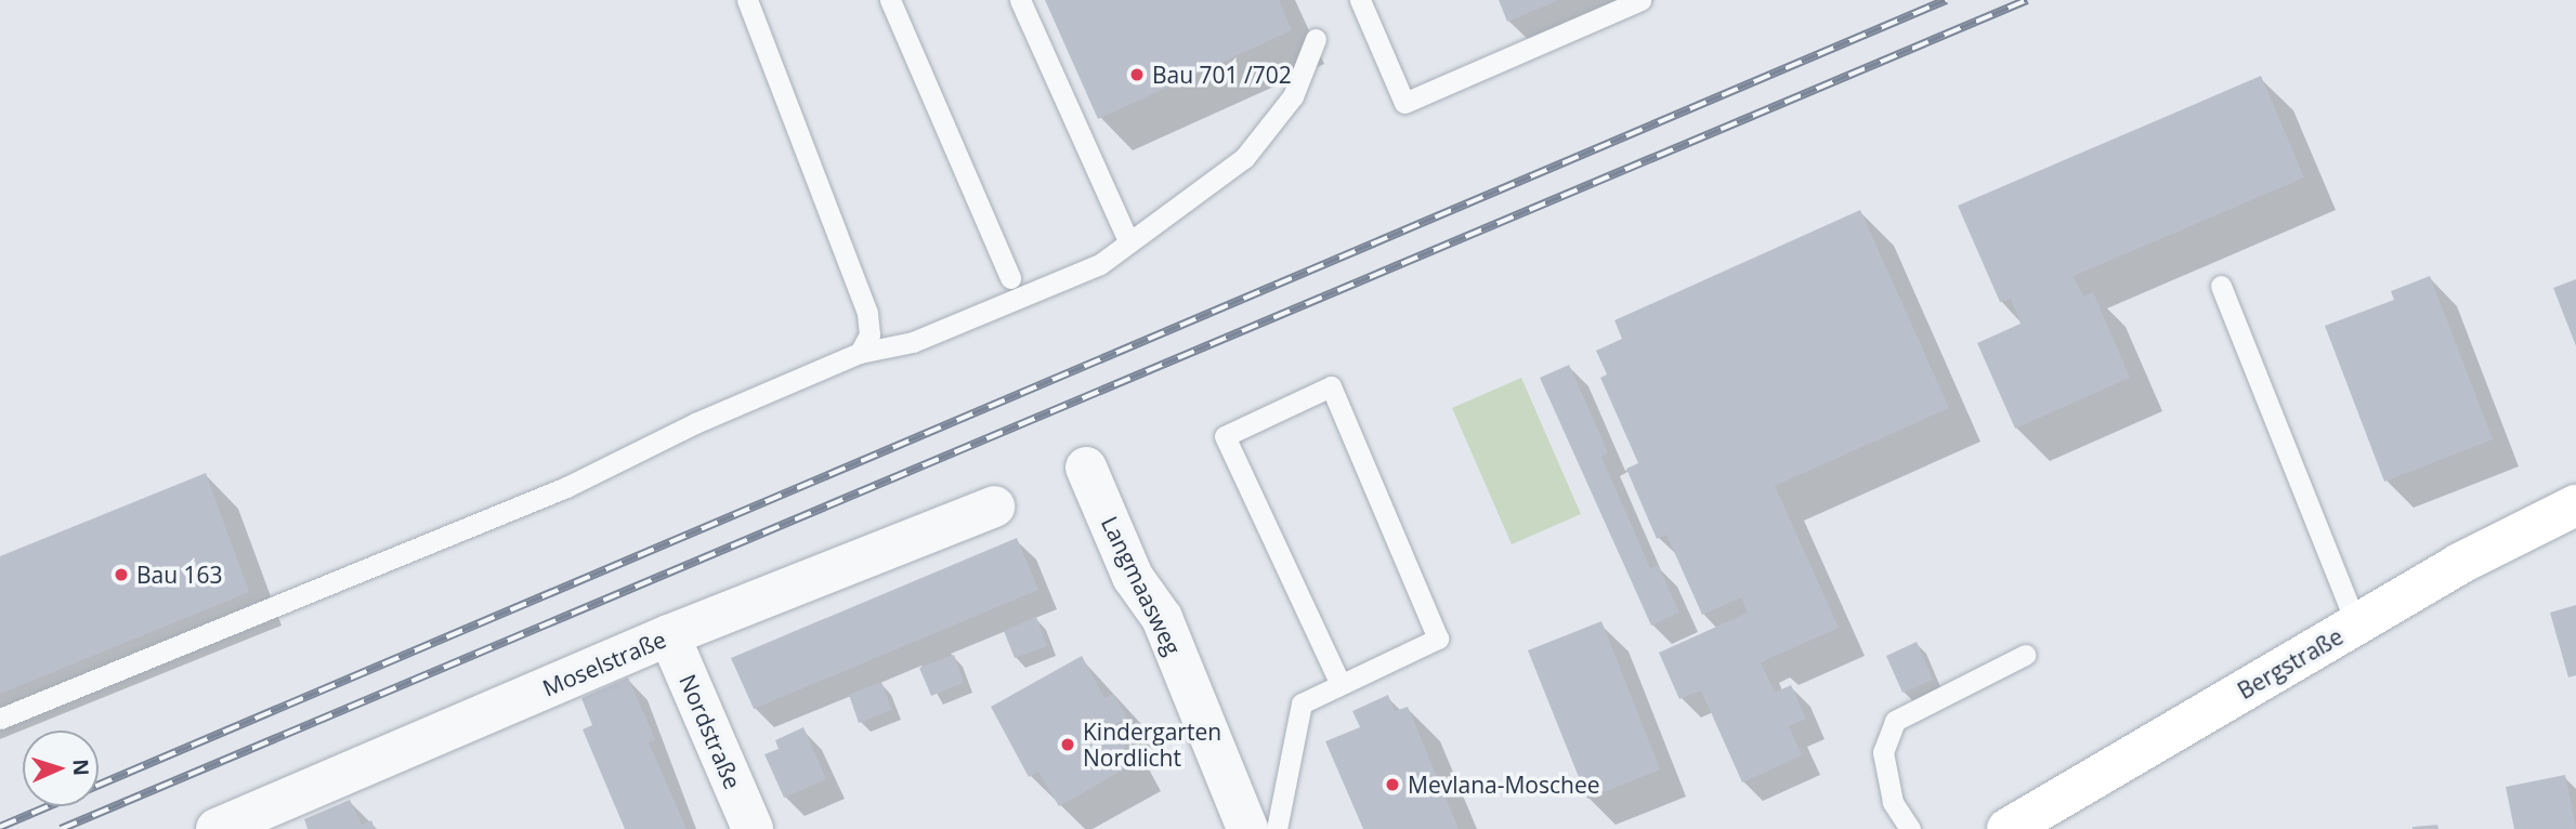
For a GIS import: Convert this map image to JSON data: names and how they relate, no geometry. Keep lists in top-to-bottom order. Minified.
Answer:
{"streets":{"main road":["Bergstraße"],"street":["Langmaasweg","Moselstraße","Nordstraße"]},"crossings":[["Moselstraße","Nordstraße"]],"places":["Bau 701 /702","Bau 163","Kindergarten Nordlicht","Mevlana-Moschee"],"north":"right"}
